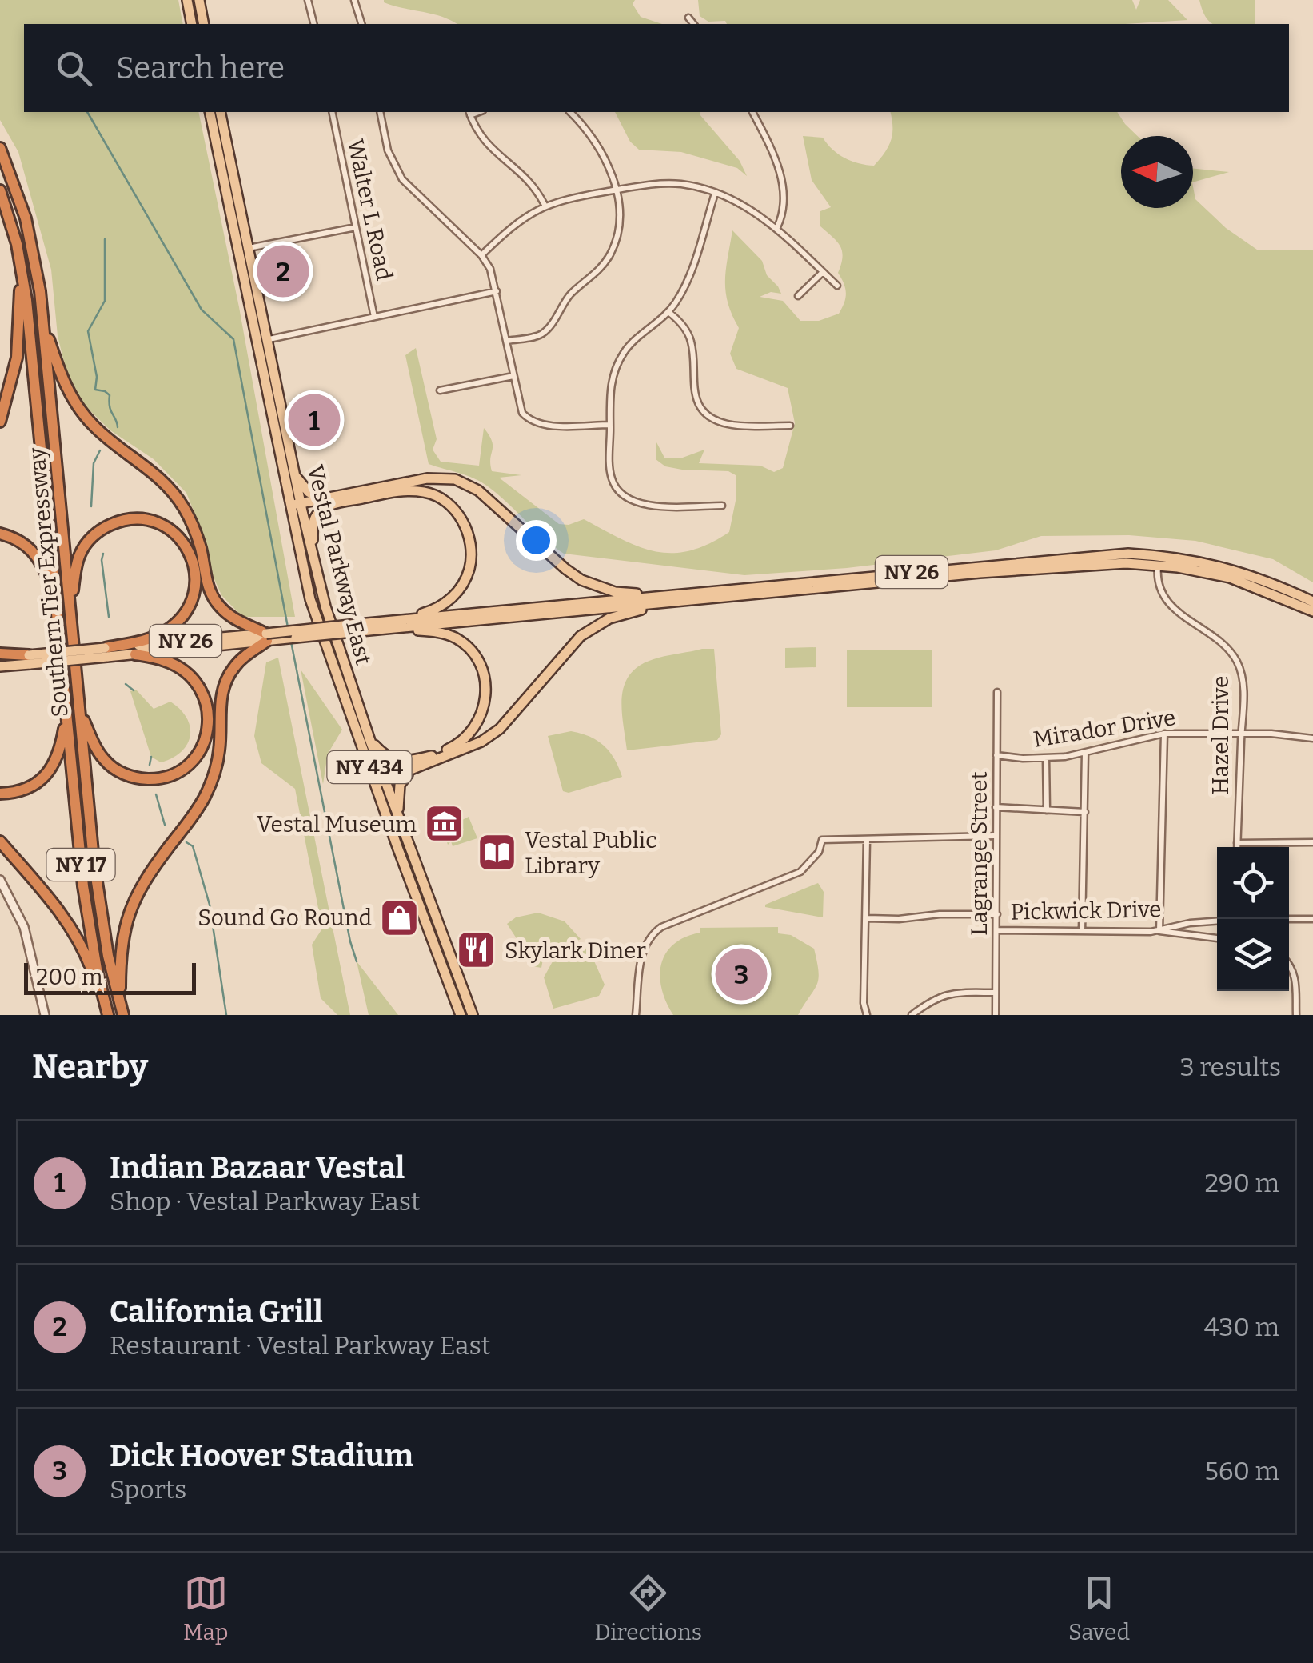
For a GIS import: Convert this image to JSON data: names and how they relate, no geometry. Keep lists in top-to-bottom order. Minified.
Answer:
{"streets":{"highway":["Southern Tier Expressway","NY 17"],"main road":["Vestal Parkway East","NY 26","NY 434"],"street":["Walter L Road","Mirador Drive","Hazel Drive","Lagrange Street","Pickwick Drive"]},"crossings":[["NY 26","Hazel Drive"],["Mirador Drive","Hazel Drive"],["Mirador Drive","Lagrange Street"],["Lagrange Street","Pickwick Drive"]],"places":{"museum":["Vestal Museum"],"library":["Vestal Public Library"],"shop":["Sound Go Round"],"restaurant":["Skylark Diner"]},"scale_bar":"200 m","north":"left","page":{"search":"Search here","pins":["2","1","3"],"scale":"200 m","heading":["Nearby","3 results"],"list":[{"mark":"1","name":"Indian Bazaar Vestal","note":"Shop · Vestal Parkway East","value":"290 m"},{"mark":"2","name":"California Grill","note":"Restaurant · Vestal Parkway East","value":"430 m"},{"mark":"3","name":"Dick Hoover Stadium","note":"Sports","value":"560 m"}],"nav":["Map","Directions","Saved"]}}
